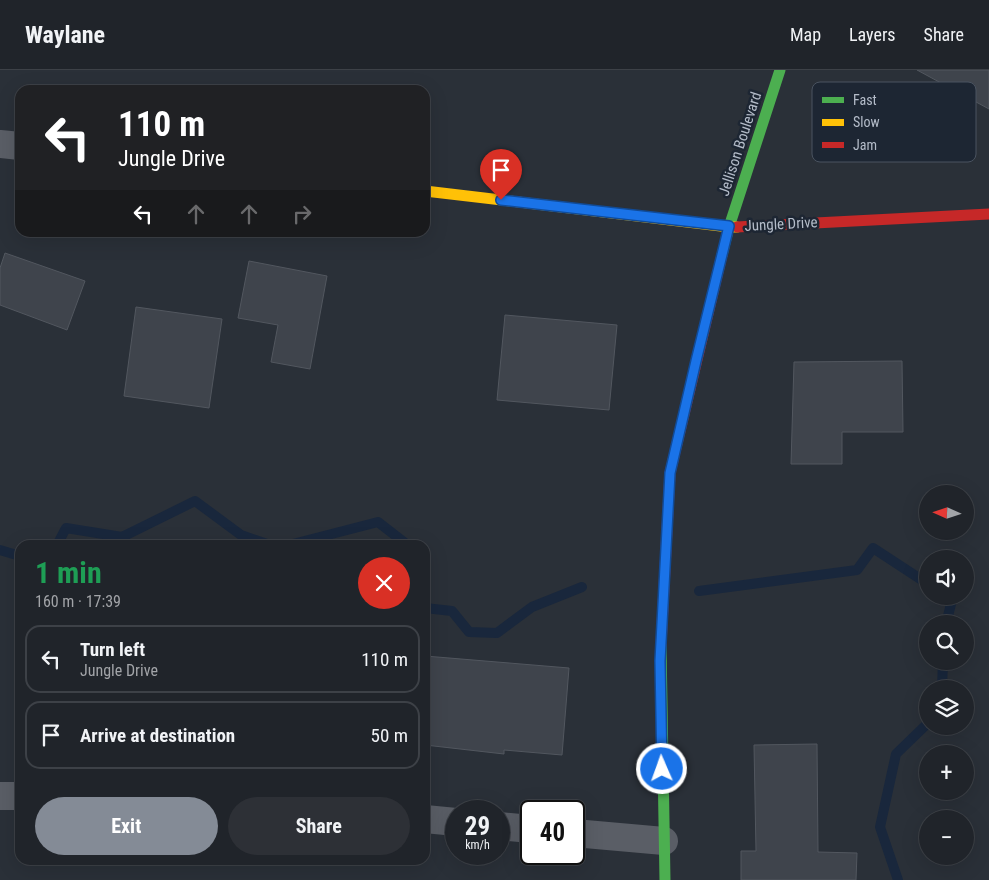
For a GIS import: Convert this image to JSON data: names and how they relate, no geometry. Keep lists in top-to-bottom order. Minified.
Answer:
{"streets":{"street":["Jellison Boulevard","Jungle Drive"]},"crossings":[["Jellison Boulevard","Jungle Drive"]],"legend":["Fast","Slow","Jam"],"north":"left","page":{"header":"Waylane","nav":["Map","Layers","Share"],"turn":["110 m","Jungle Drive"],"map_buttons":["+","−"],"heading":["1 min","160 m · 17:39"],"list":[{"name":"Turn left","note":"Jungle Drive","value":"110 m"},{"name":"Arrive at destination","value":"50 m"}],"buttons":["Exit","Share"],"speed":"29 km/h","limit":"40"}}
